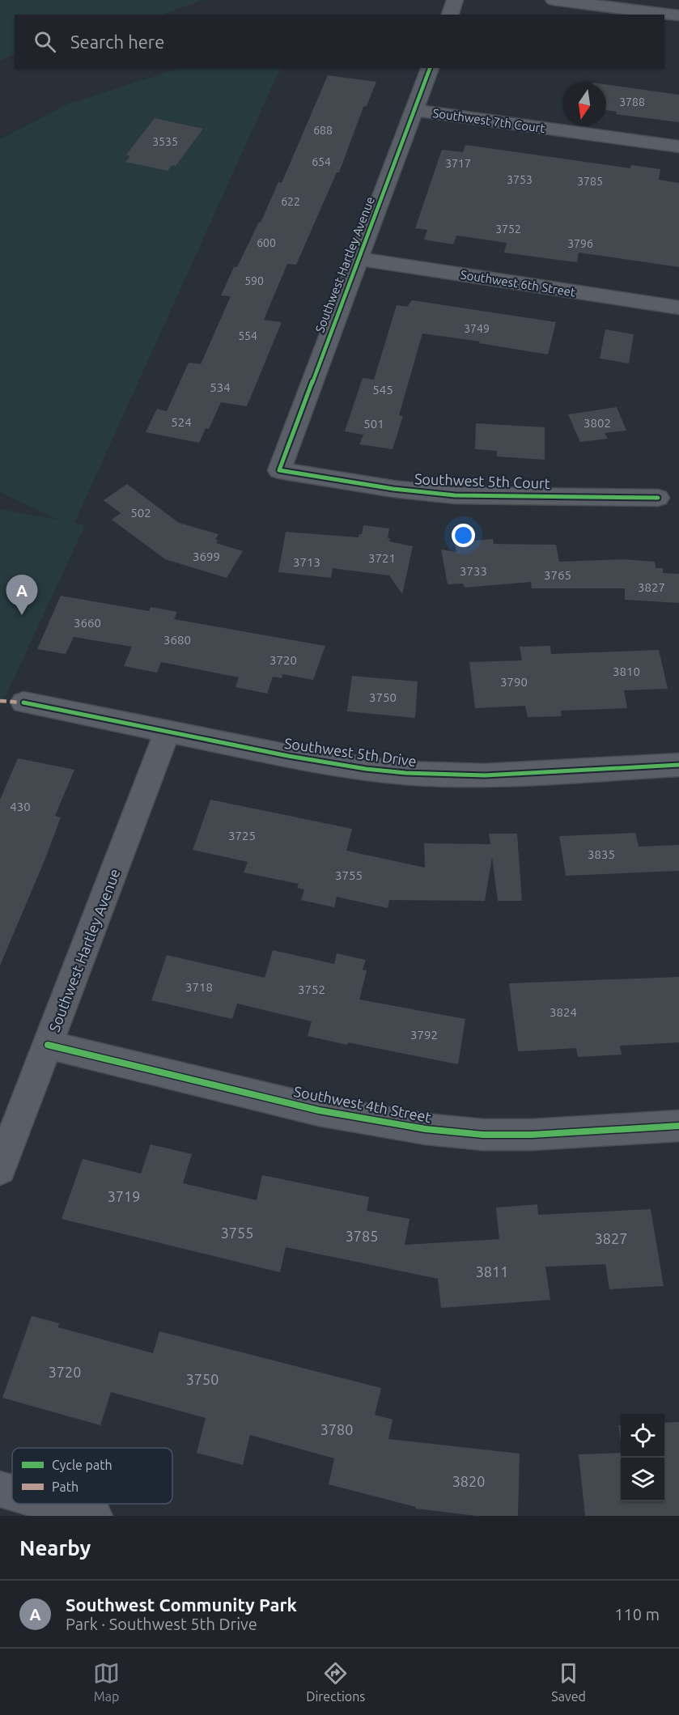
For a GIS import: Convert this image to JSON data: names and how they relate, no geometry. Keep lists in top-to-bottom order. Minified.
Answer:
{"streets":{"street":["Southwest 7th Court","Southwest Hartley Avenue","Southwest 6th Street","Southwest 5th Court","Southwest 5th Drive","Southwest 4th Street"]},"crossings":[["Southwest 7th Court","Southwest Hartley Avenue"],["Southwest Hartley Avenue","Southwest 6th Street"],["Southwest Hartley Avenue","Southwest 5th Court"],["Southwest Hartley Avenue","Southwest 5th Drive"],["Southwest Hartley Avenue","Southwest 4th Street"]],"house_numbers":["3788","688","3535","654","3717","3753","3785","622","3752","600","3796","590","3749","554","534","545","524","3802","501","502","3699","3721","3713","3733","3765","3827","3660","3680","3720","3810","3790","3750","430","3725","3835","3755","3718","3752","3824","3792","3719","3755","3785","3827","3811","3720","3750","3780","3820"],"legend":["Cycle path","Path"],"north":"bottom","page":{"search":"Search here","pins":"A","heading":"Nearby","list":[{"mark":"A","name":"Southwest Community Park","note":"Park · Southwest 5th Drive","value":"110 m"}],"nav":["Map","Directions","Saved"]}}
